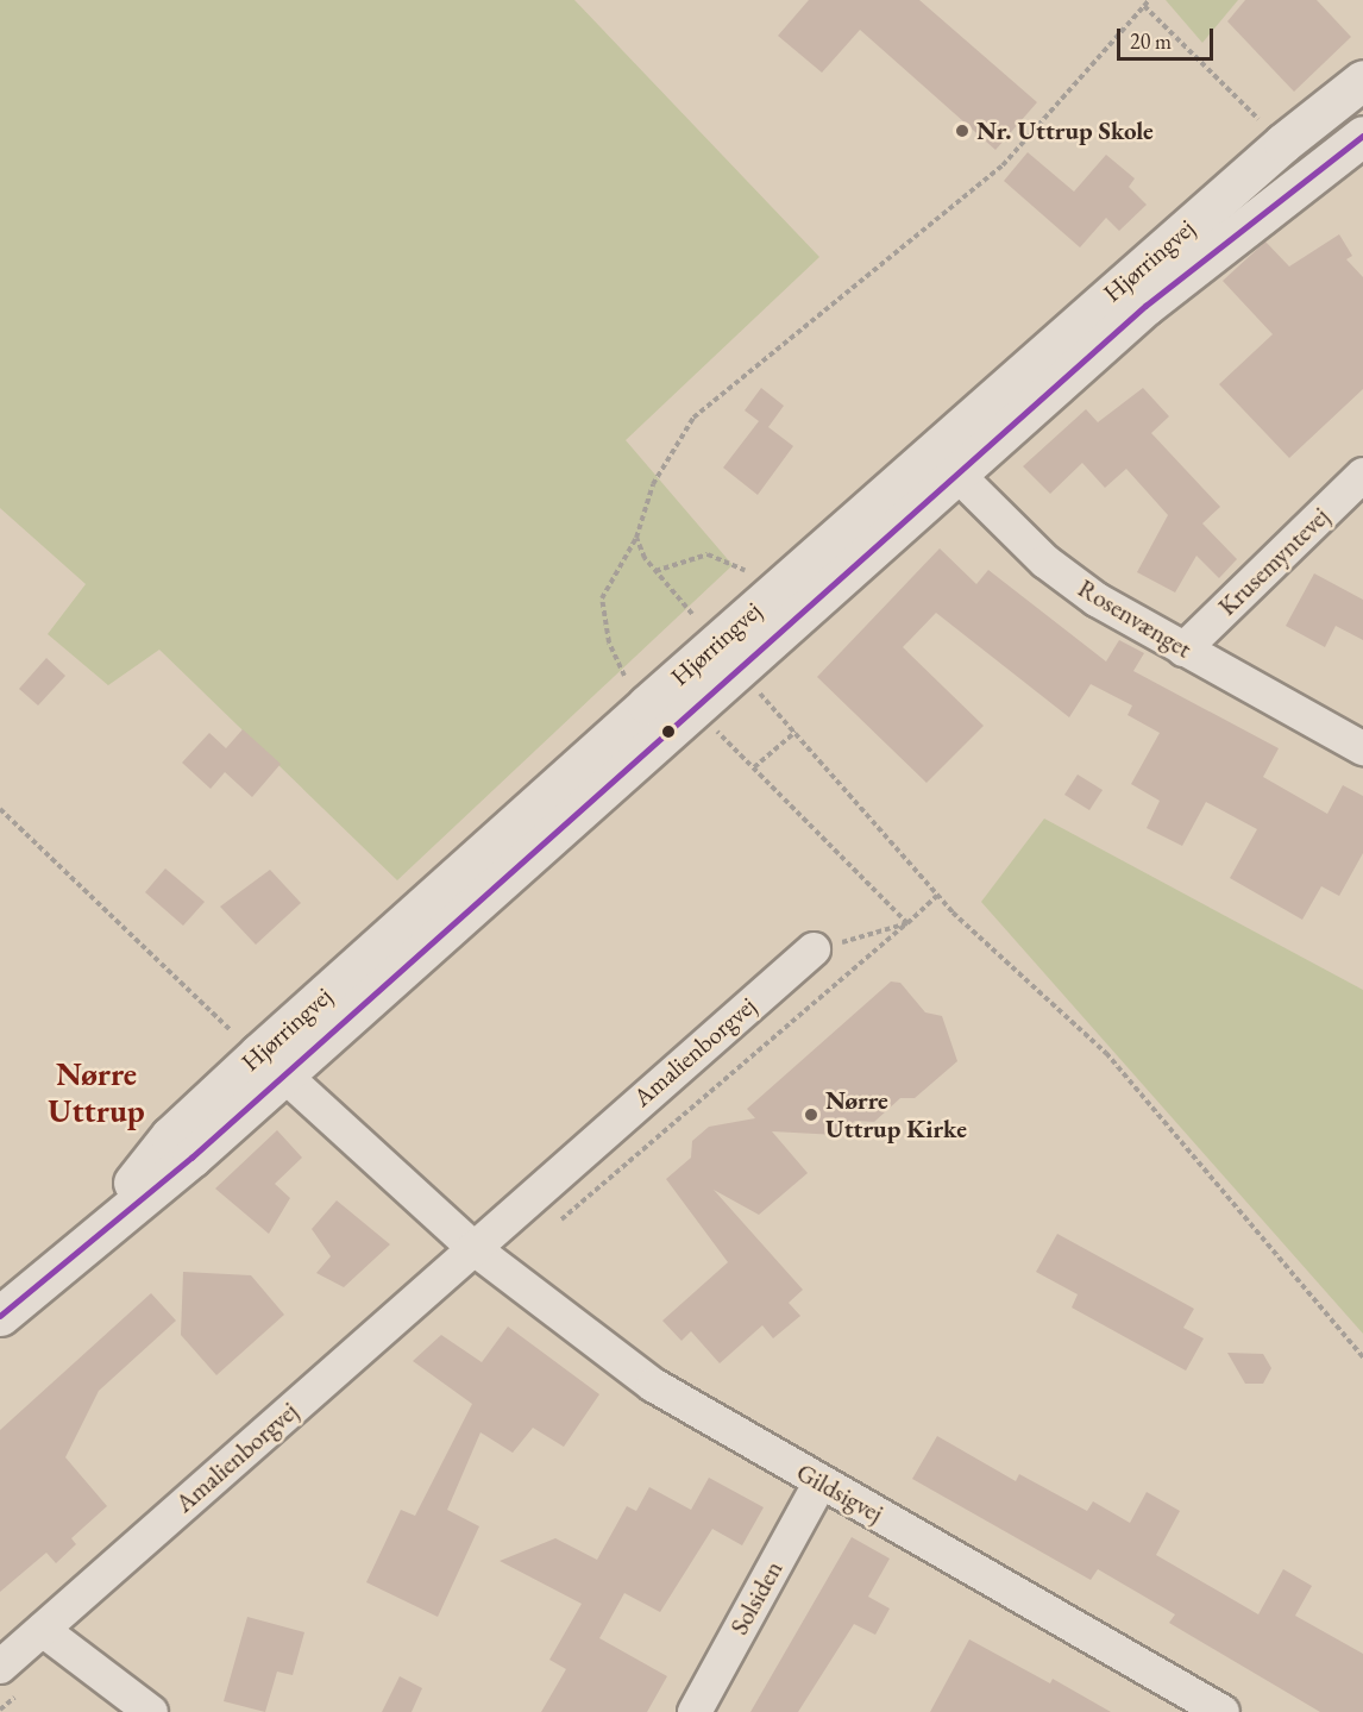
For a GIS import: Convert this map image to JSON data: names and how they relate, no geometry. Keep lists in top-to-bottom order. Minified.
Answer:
{"streets":{"main road":["Hjørringvej"],"street":["Krusemyntevej","Rosenvænget","Amalienborgvej","Gildsigvej","Solsiden"]},"crossings":[["Hjørringvej","Rosenvænget"],["Krusemyntevej","Rosenvænget"],["Amalienborgvej","Gildsigvej"],["Gildsigvej","Solsiden"]],"districts":["Nørre Uttrup"],"places":["Nr. Uttrup Skole","Nørre Uttrup Kirke"],"scale_bar":"20 m"}
